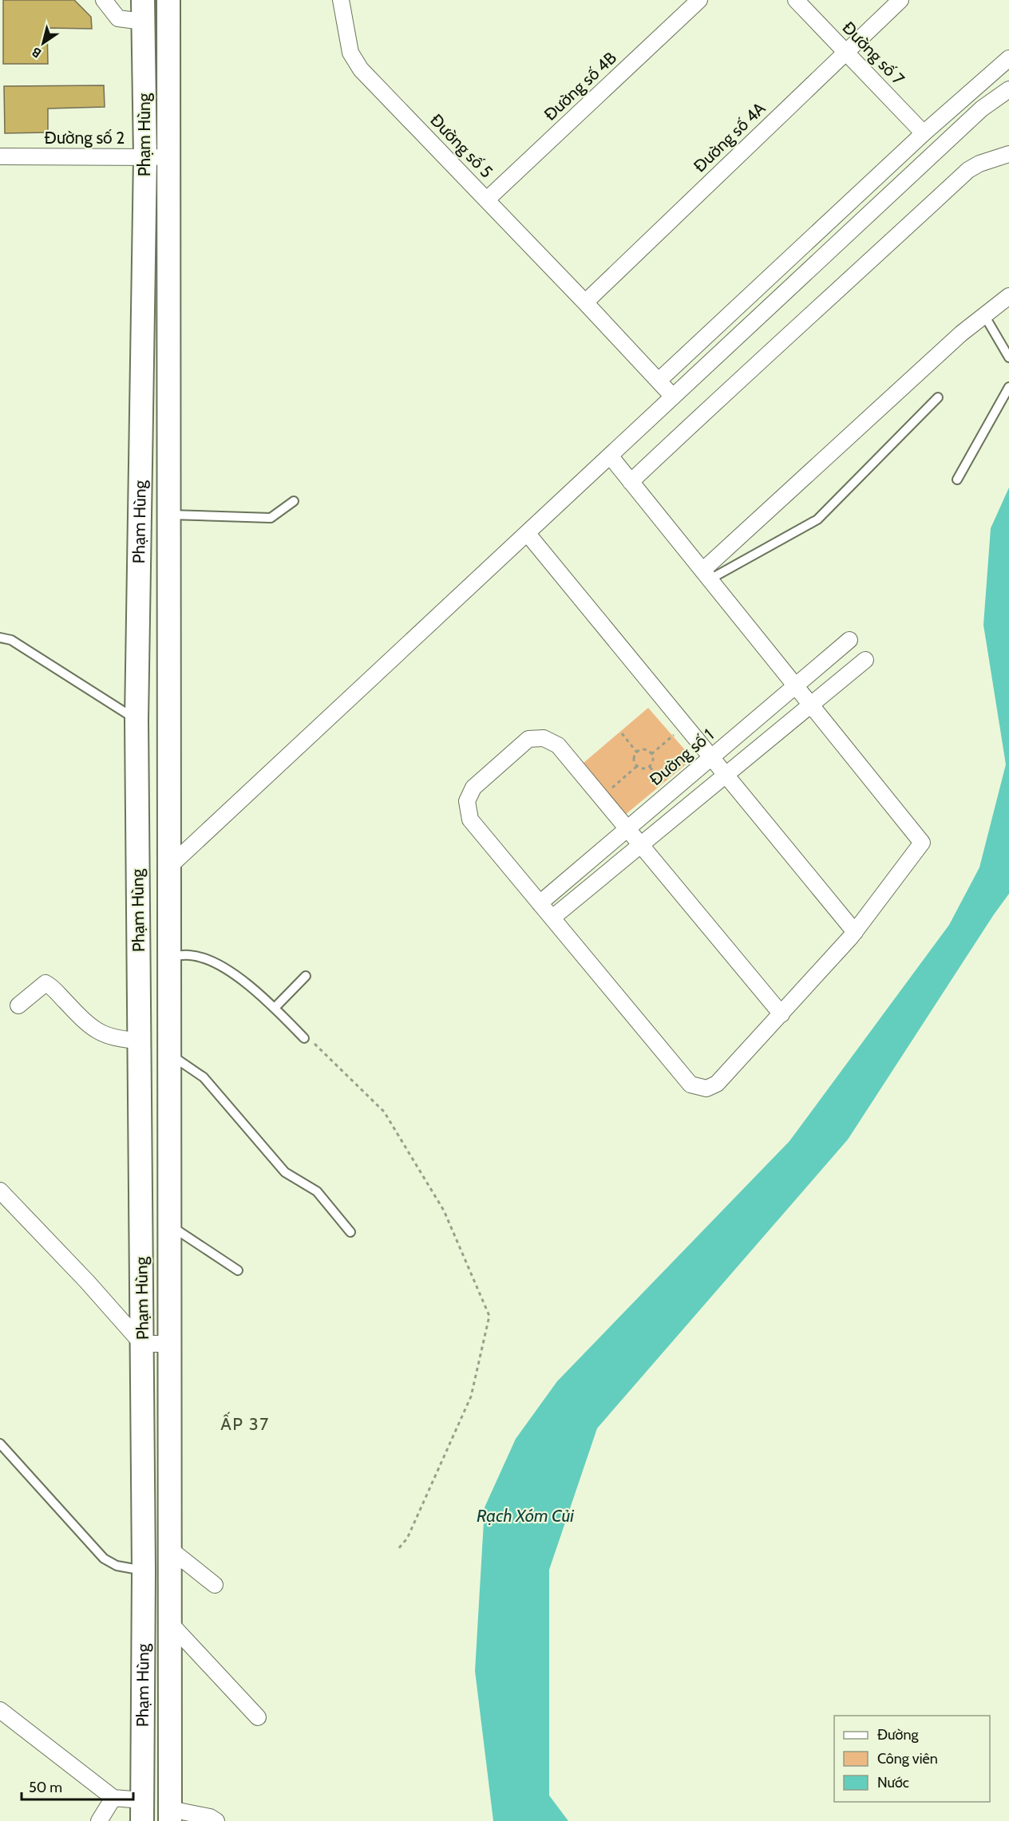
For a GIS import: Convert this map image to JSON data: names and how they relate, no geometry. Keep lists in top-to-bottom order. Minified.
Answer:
{"streets":{"main road":["Phạm Hùng"],"street":["Đường số 7","Đường số 4B","Đường số 4A","Đường số 2","Đường số 5","Đường số 1"]},"crossings":[["Đường số 7","Đường số 4A"],["Đường số 4B","Đường số 5"],["Phạm Hùng","Đường số 2"],["Đường số 4A","Đường số 5"]],"districts":["ẤP 37"],"water":["Rạch Xóm Củi"],"legend":["Đường","Công viên","Nước"],"scale_bar":"50 m","north":"bottom left"}
